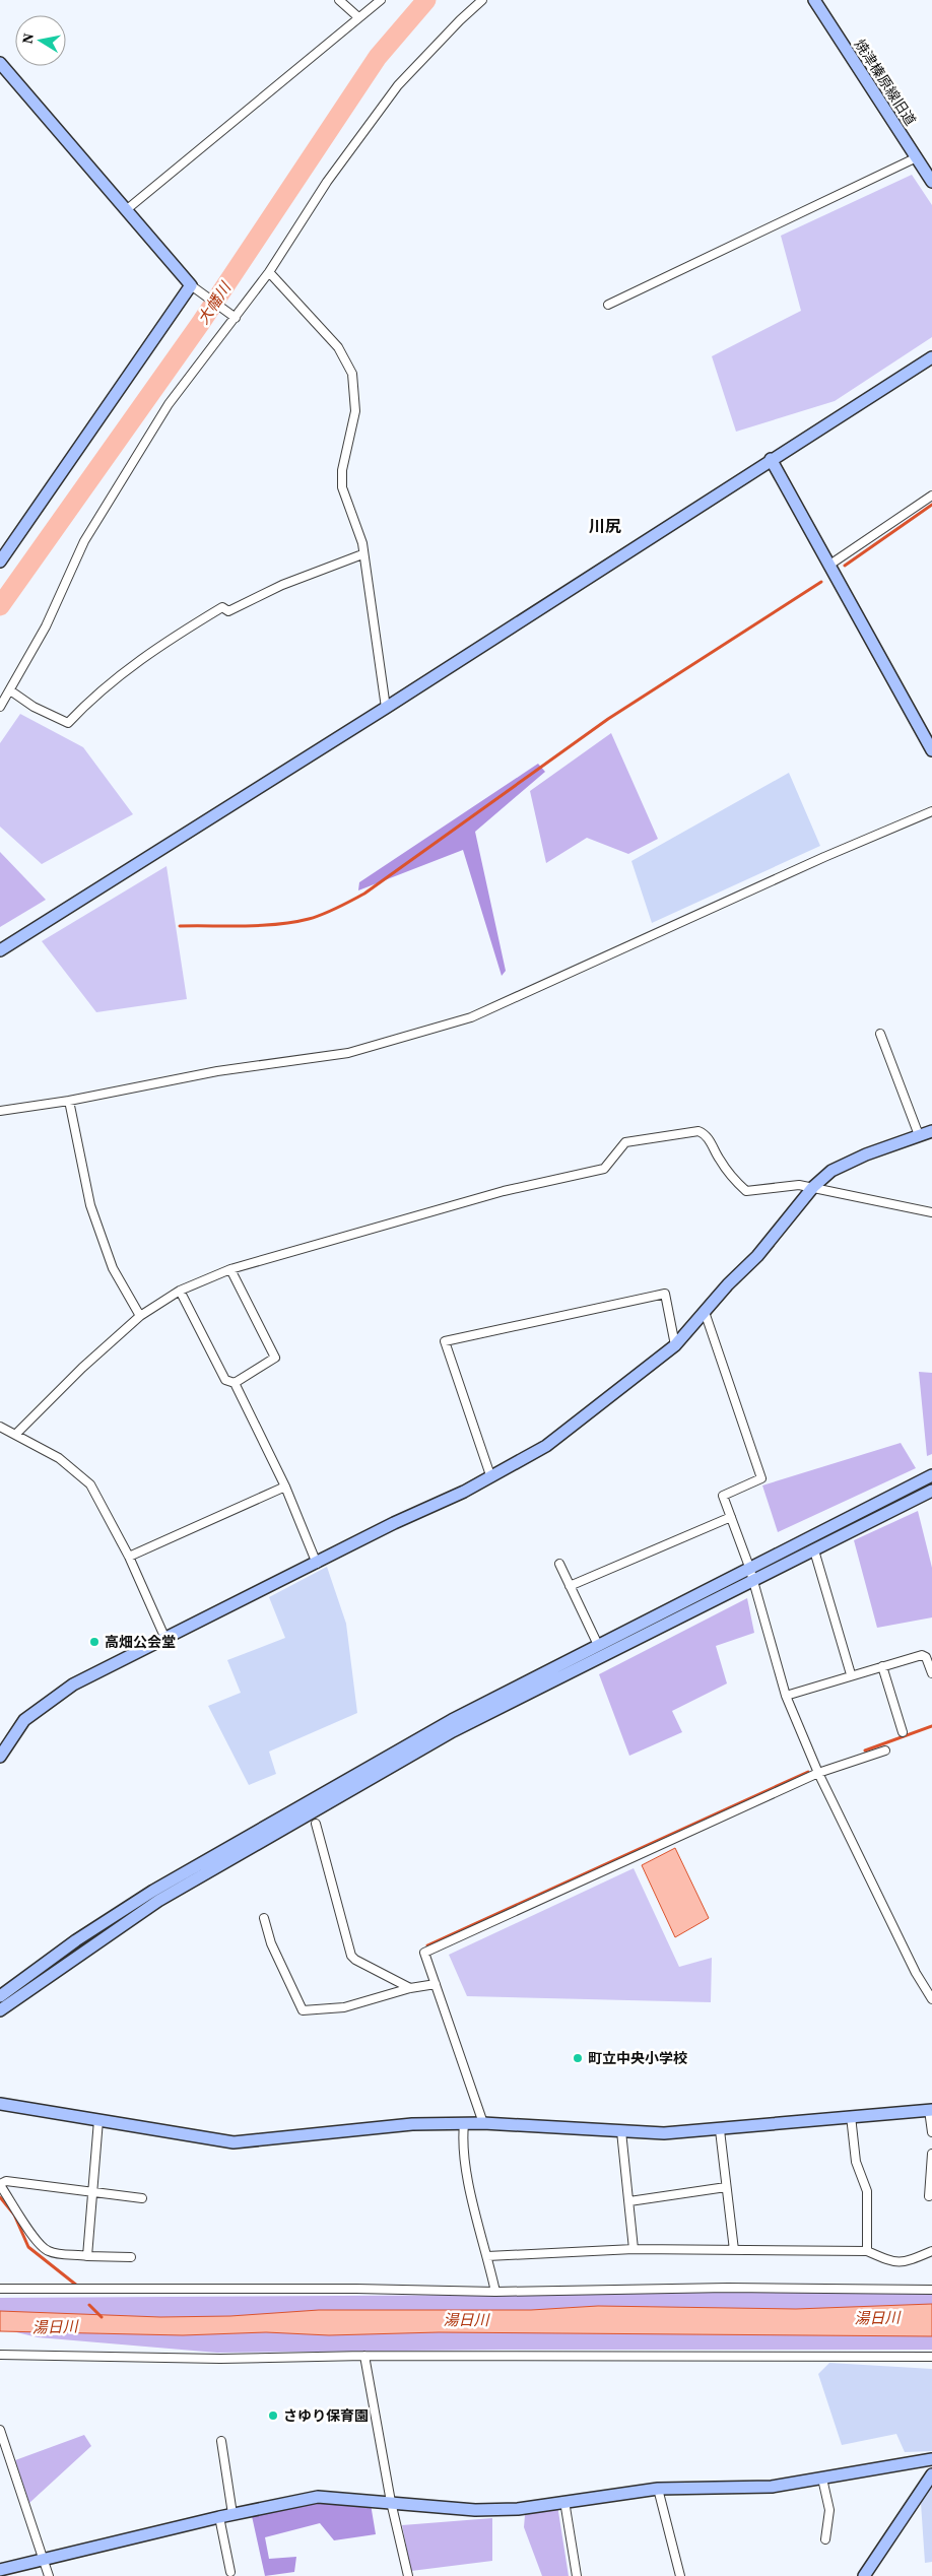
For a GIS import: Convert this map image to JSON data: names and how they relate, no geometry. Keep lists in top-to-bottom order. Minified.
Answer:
{"streets":{"street":["焼津榛原線旧道"]},"districts":["川尻"],"water":["大幡川","湯日川"],"places":["高畑公会堂","町立中央小学校","さゆり保育園"],"north":"left"}
